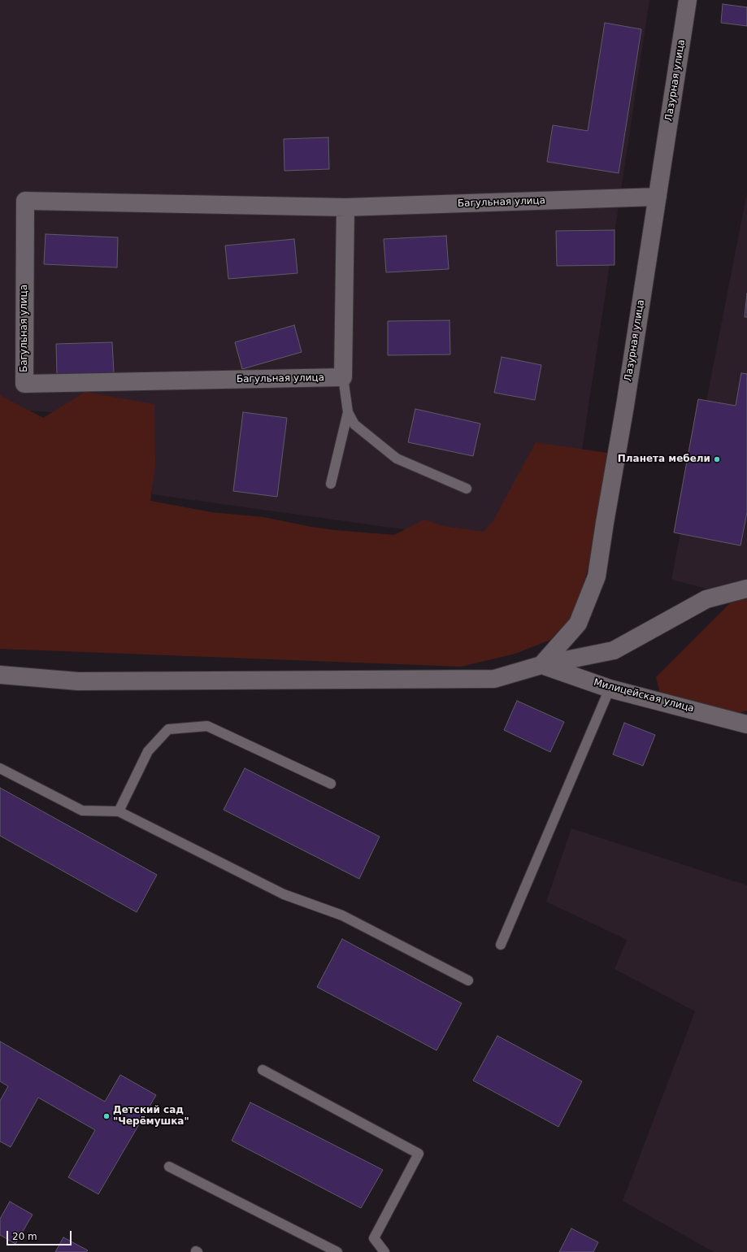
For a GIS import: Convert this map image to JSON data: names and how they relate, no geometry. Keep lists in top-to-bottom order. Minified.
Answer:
{"streets":{"street":["Лазурная улица","Багульная улица","Милицейская улица"]},"crossings":[["Лазурная улица","Багульная улица"],["Лазурная улица","Милицейская улица"]],"places":["Планета мебели","Детский сад \"Черёмушка\""],"scale_bar":"20 m"}
